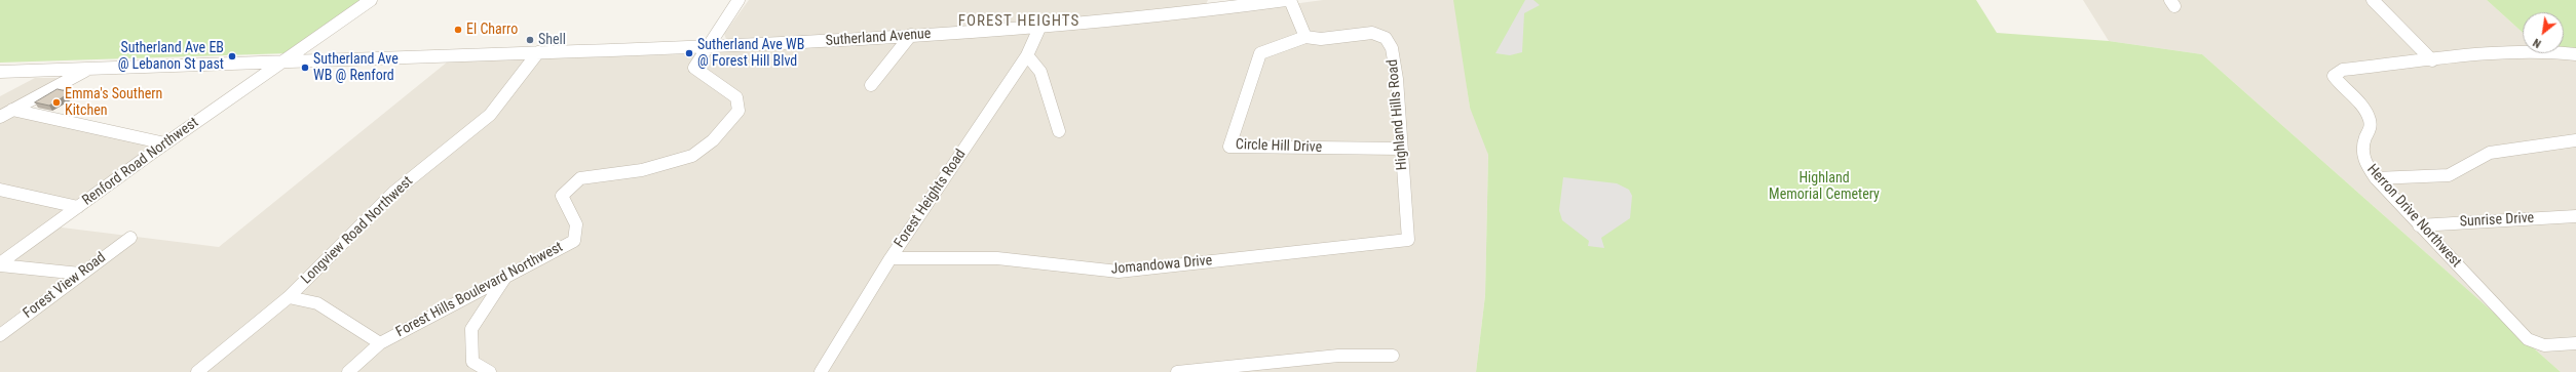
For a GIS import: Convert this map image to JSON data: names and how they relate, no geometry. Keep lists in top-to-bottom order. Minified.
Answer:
{"streets":{"street":["Sutherland Avenue","Highland Hills Road","Circle Hill Drive","Renford Road Northwest","Forest Heights Road","Herron Drive Northwest","Sunrise Drive","Longview Road Northwest","Jomandowa Drive","Forest View Road","Forest Hills Boulevard Northwest"]},"crossings":[["Sutherland Avenue","Renford Road Northwest"],["Sutherland Avenue","Forest Heights Road"],["Sutherland Avenue","Longview Road Northwest"],["Sutherland Avenue","Forest Hills Boulevard Northwest"],["Highland Hills Road","Circle Hill Drive"],["Highland Hills Road","Jomandowa Drive"],["Forest Heights Road","Jomandowa Drive"],["Herron Drive Northwest","Sunrise Drive"]],"districts":["FOREST HEIGHTS"],"parks":["Highland Memorial Cemetery"],"places":["El Charro","Shell","Sutherland Ave WB @ Forest Hill Blvd","Sutherland Ave EB @ Lebanon St past","Sutherland Ave WB @ Renford","Emma's Southern Kitchen"],"north":"bottom left"}
